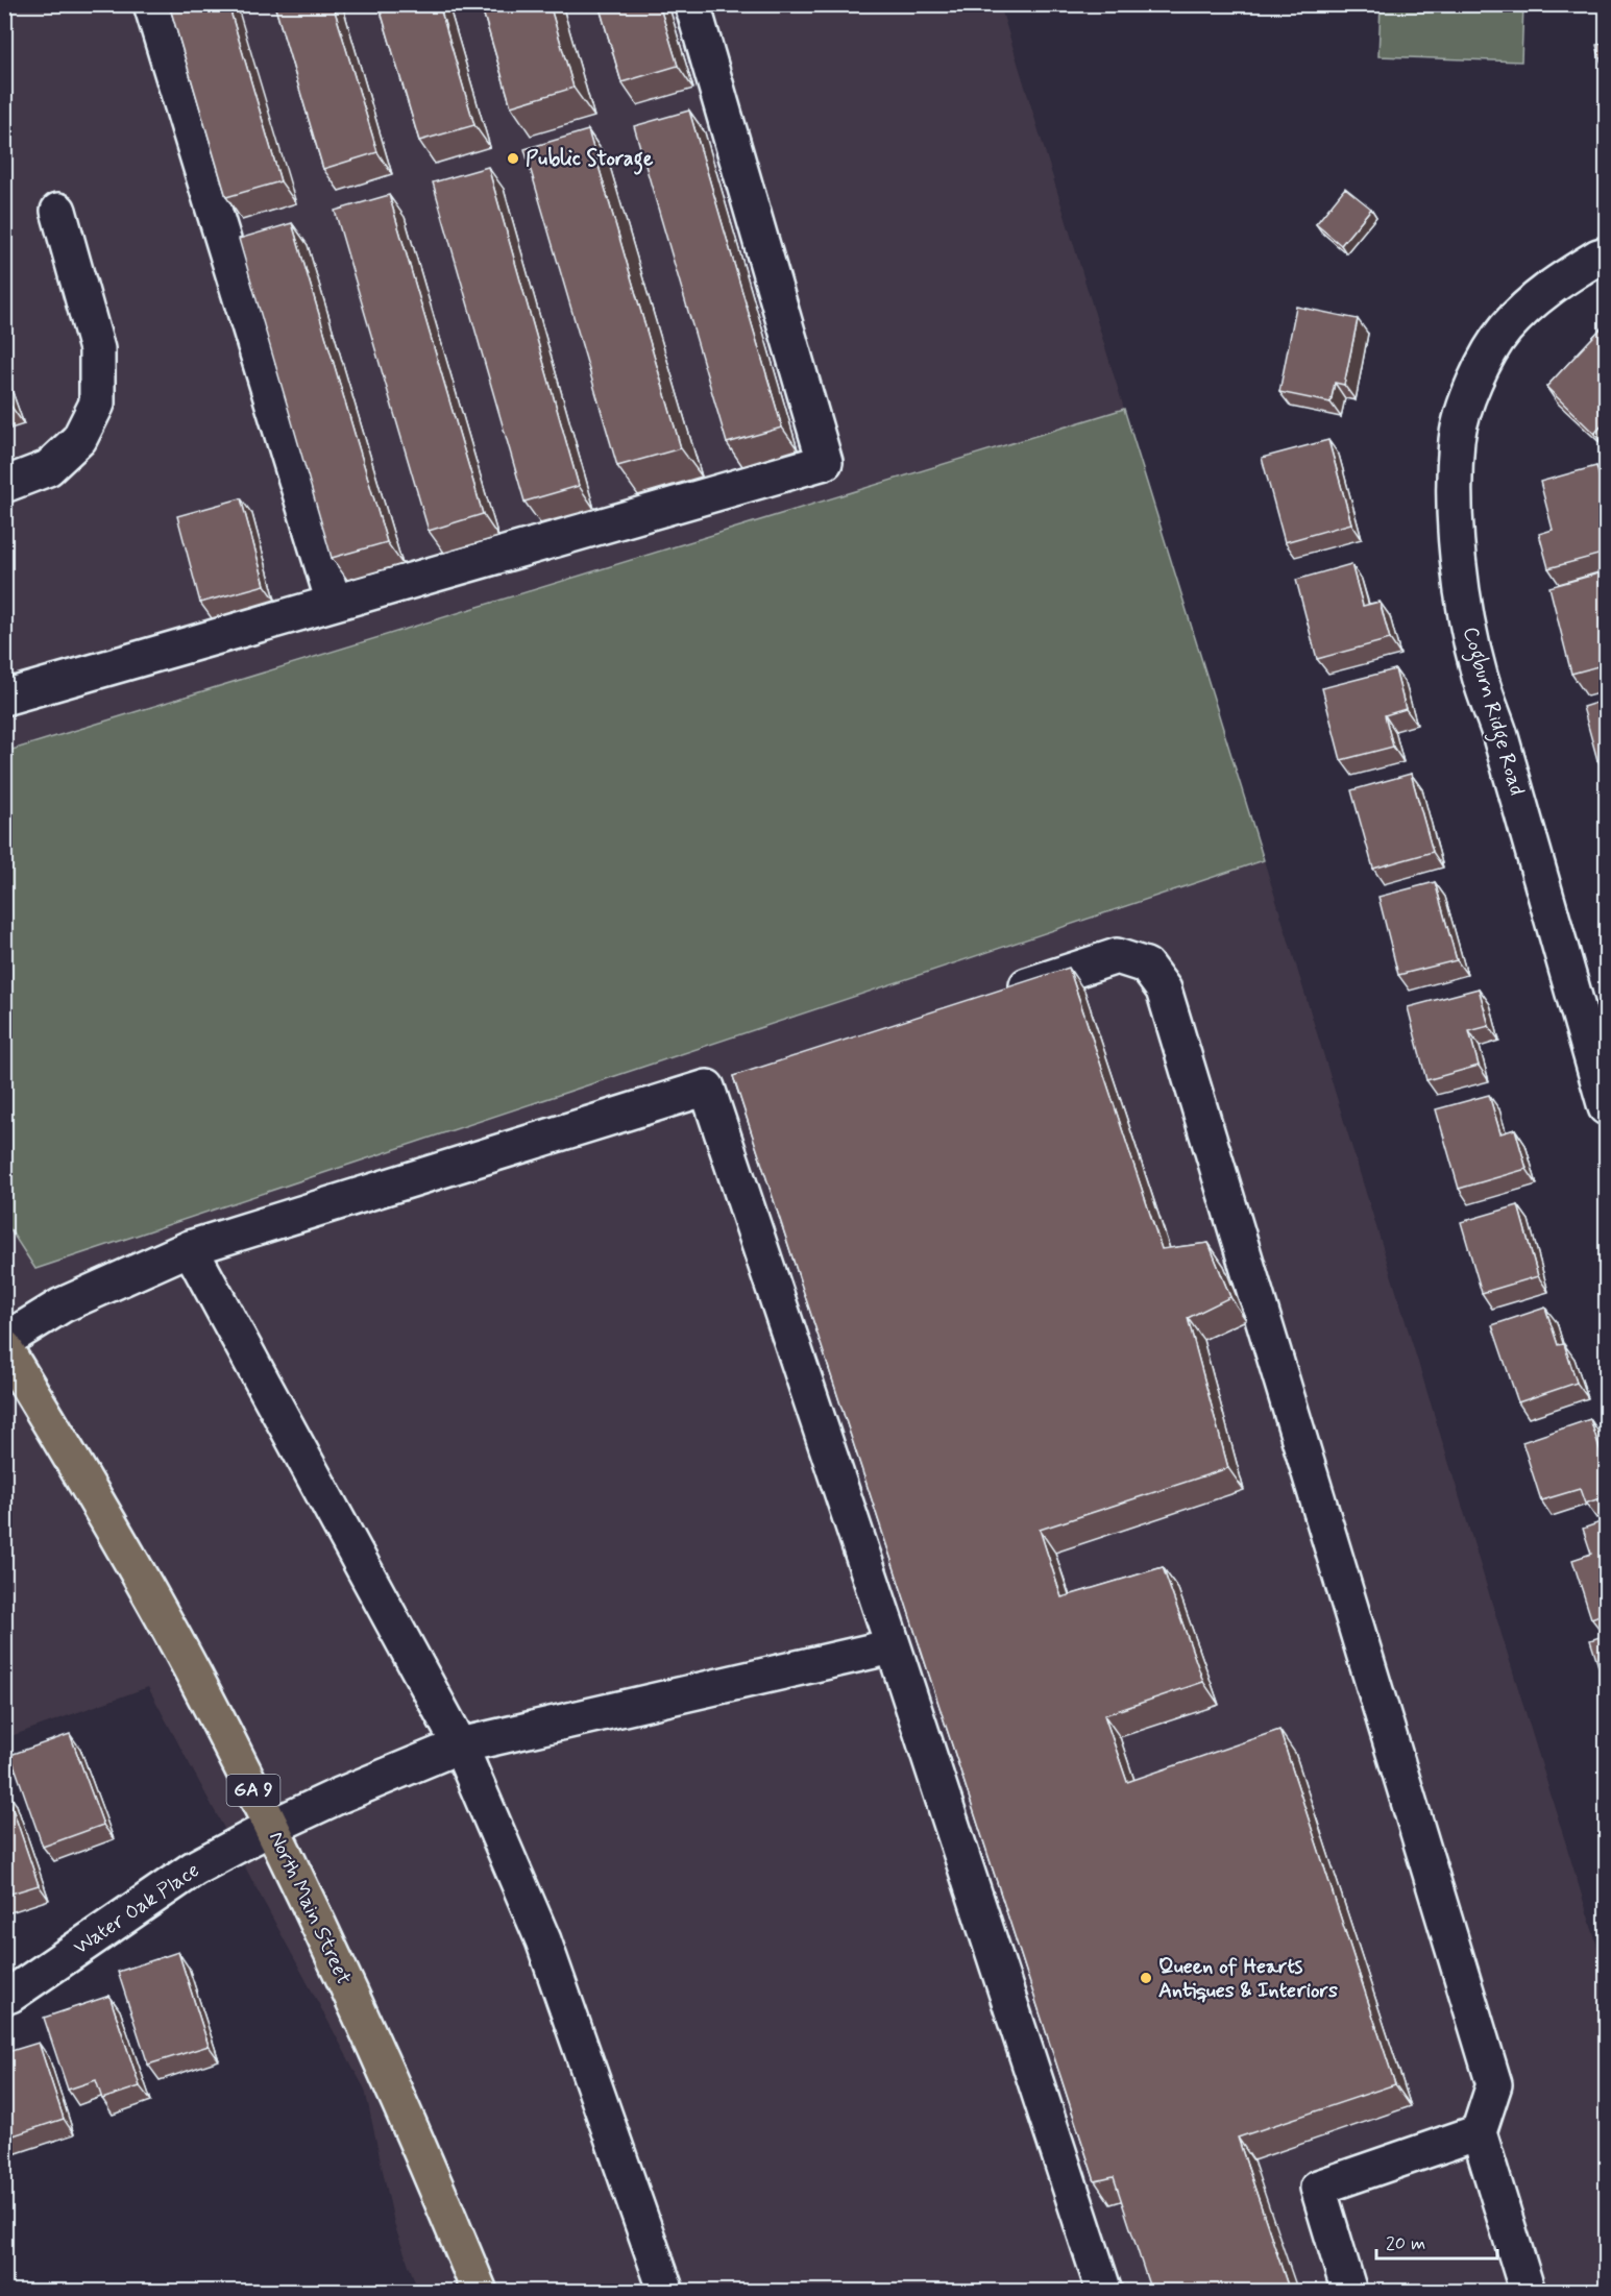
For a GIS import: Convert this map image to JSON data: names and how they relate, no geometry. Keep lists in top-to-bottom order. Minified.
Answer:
{"streets":{"main road":["GA 9","North Main Street"],"street":["Cogburn Ridge Road","Water Oak Place"]},"crossings":[["North Main Street","Water Oak Place"]],"places":["Public Storage","Queen of Hearts Antiques & Interiors"],"scale_bar":"20 m"}
